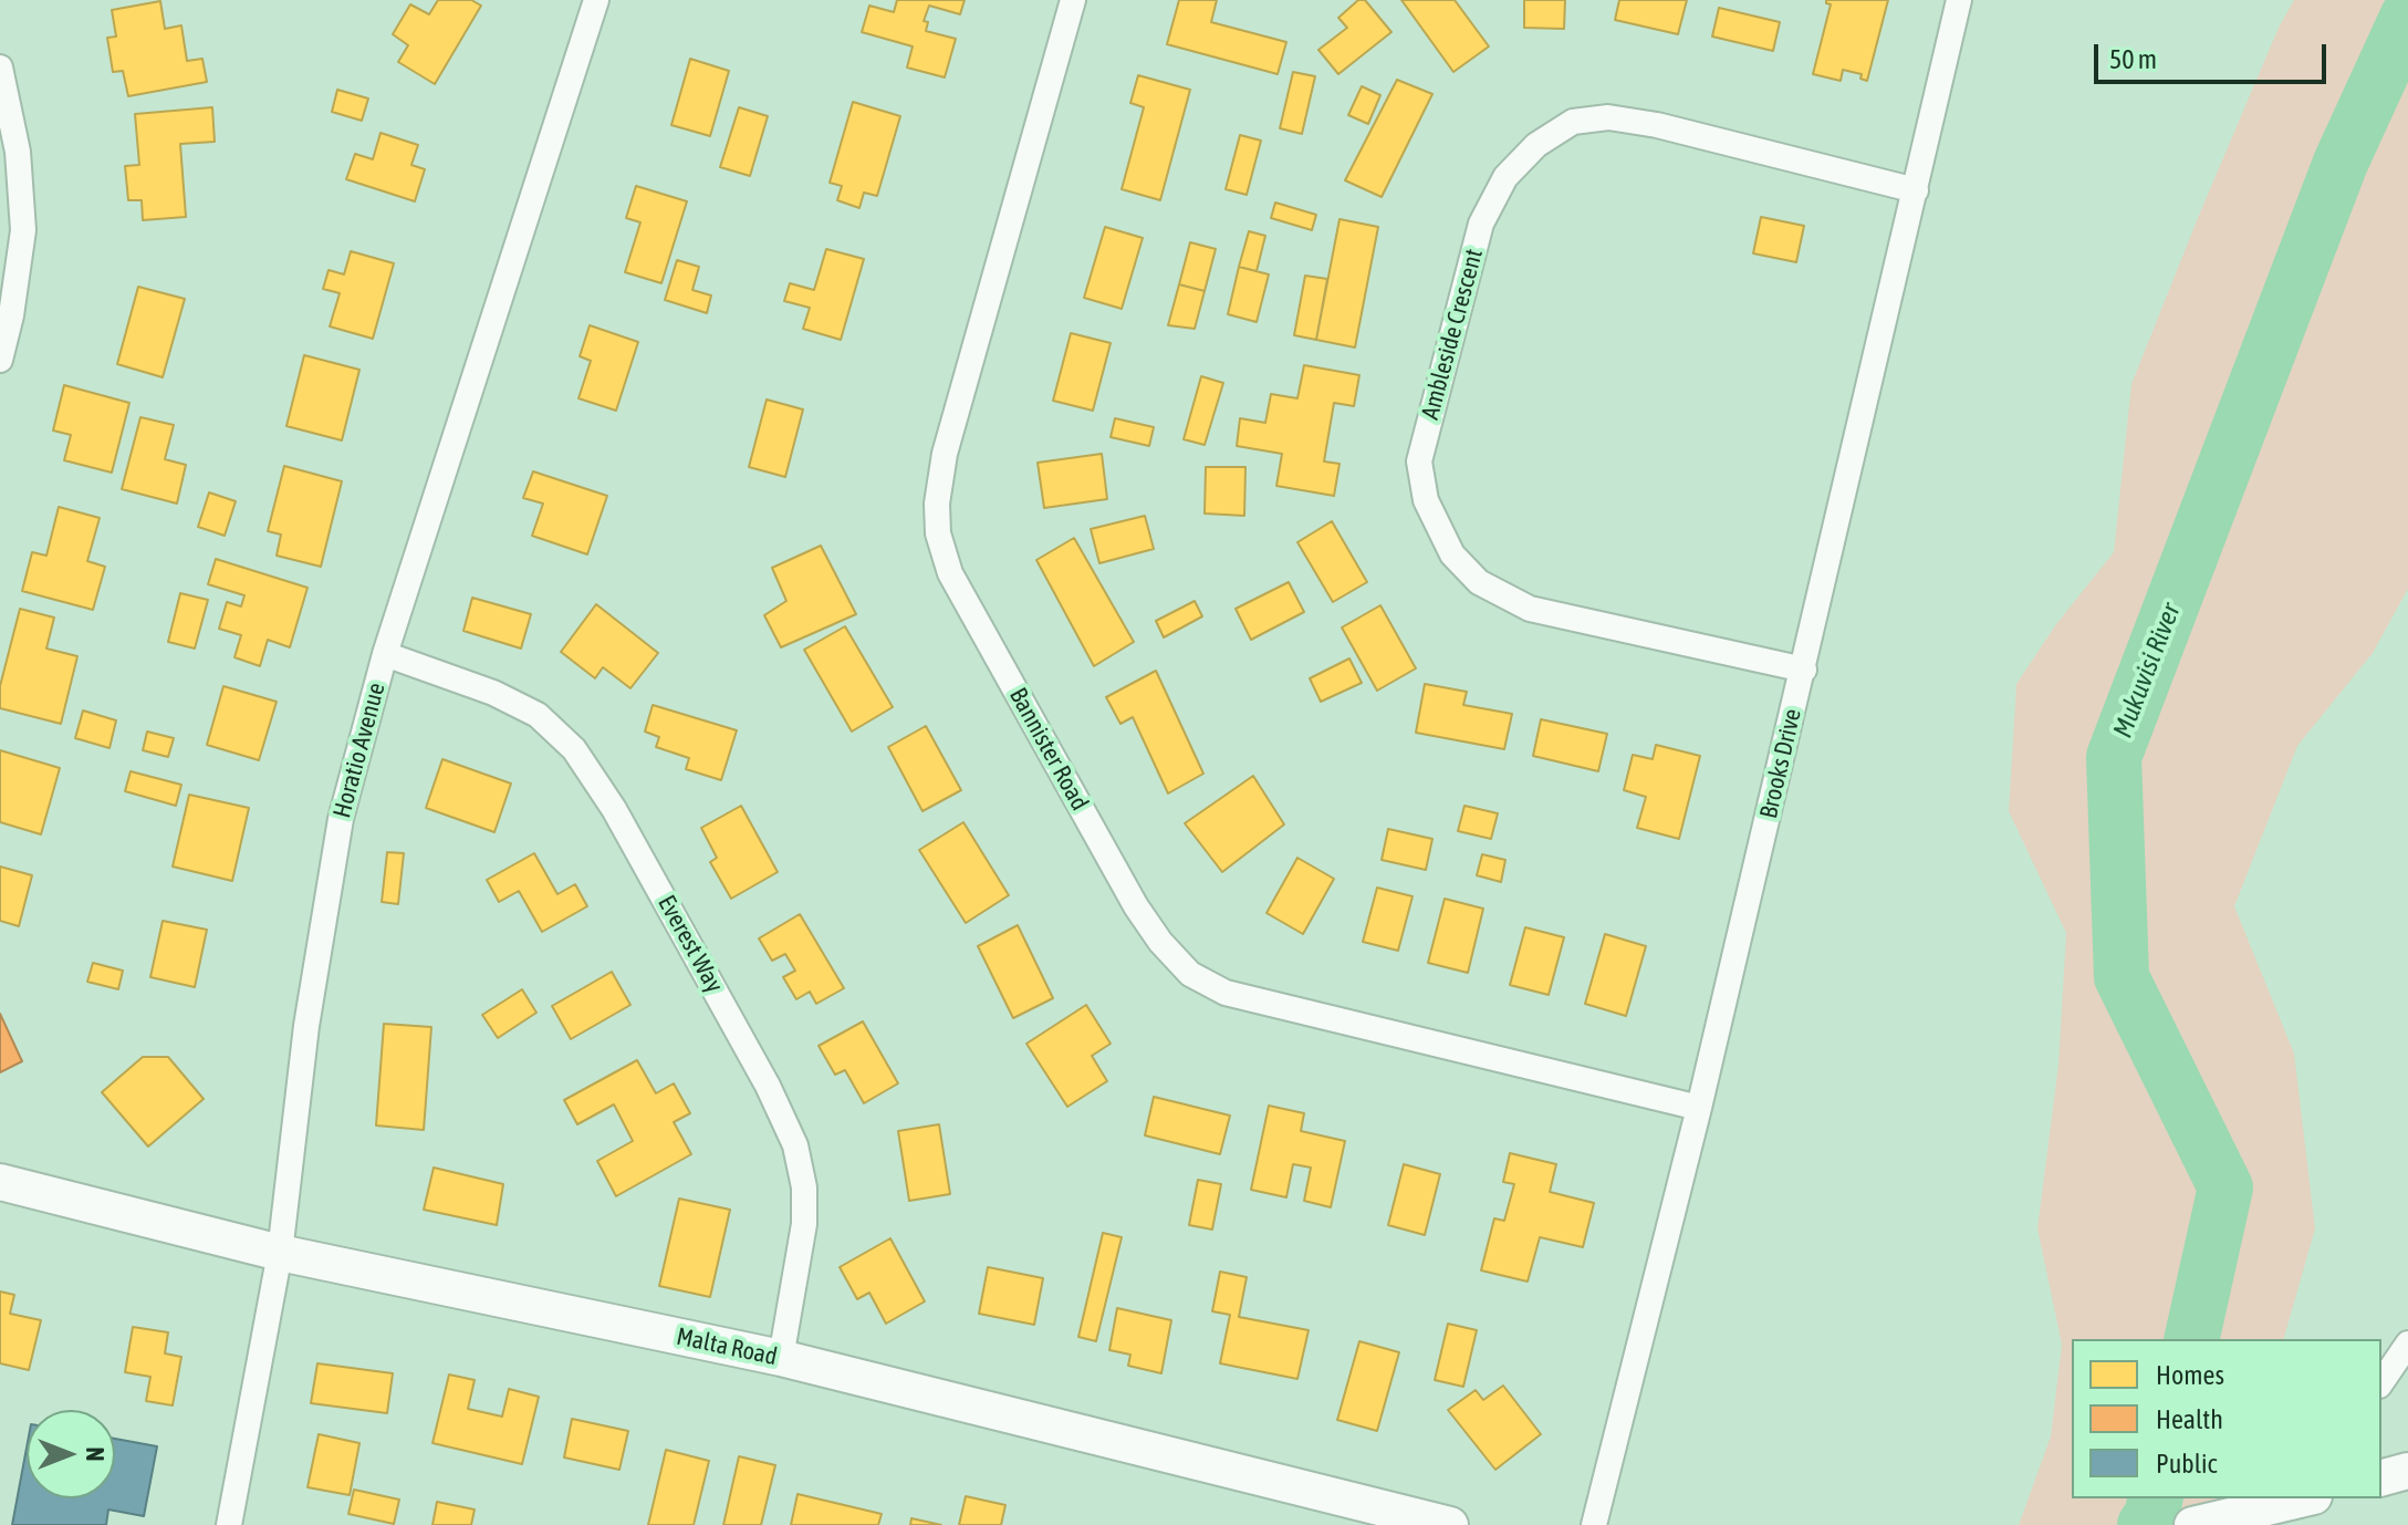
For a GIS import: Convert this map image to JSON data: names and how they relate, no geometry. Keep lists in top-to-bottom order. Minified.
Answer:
{"streets":{"street":["Ambleside Crescent","Bannister Road","Horatio Avenue","Brooks Drive","Everest Way","Malta Road"]},"crossings":[["Ambleside Crescent","Brooks Drive"],["Bannister Road","Brooks Drive"],["Horatio Avenue","Everest Way"],["Horatio Avenue","Malta Road"],["Everest Way","Malta Road"]],"water":["Mukuvisi River"],"legend":["Homes","Health","Public"],"scale_bar":"50 m","north":"right"}
